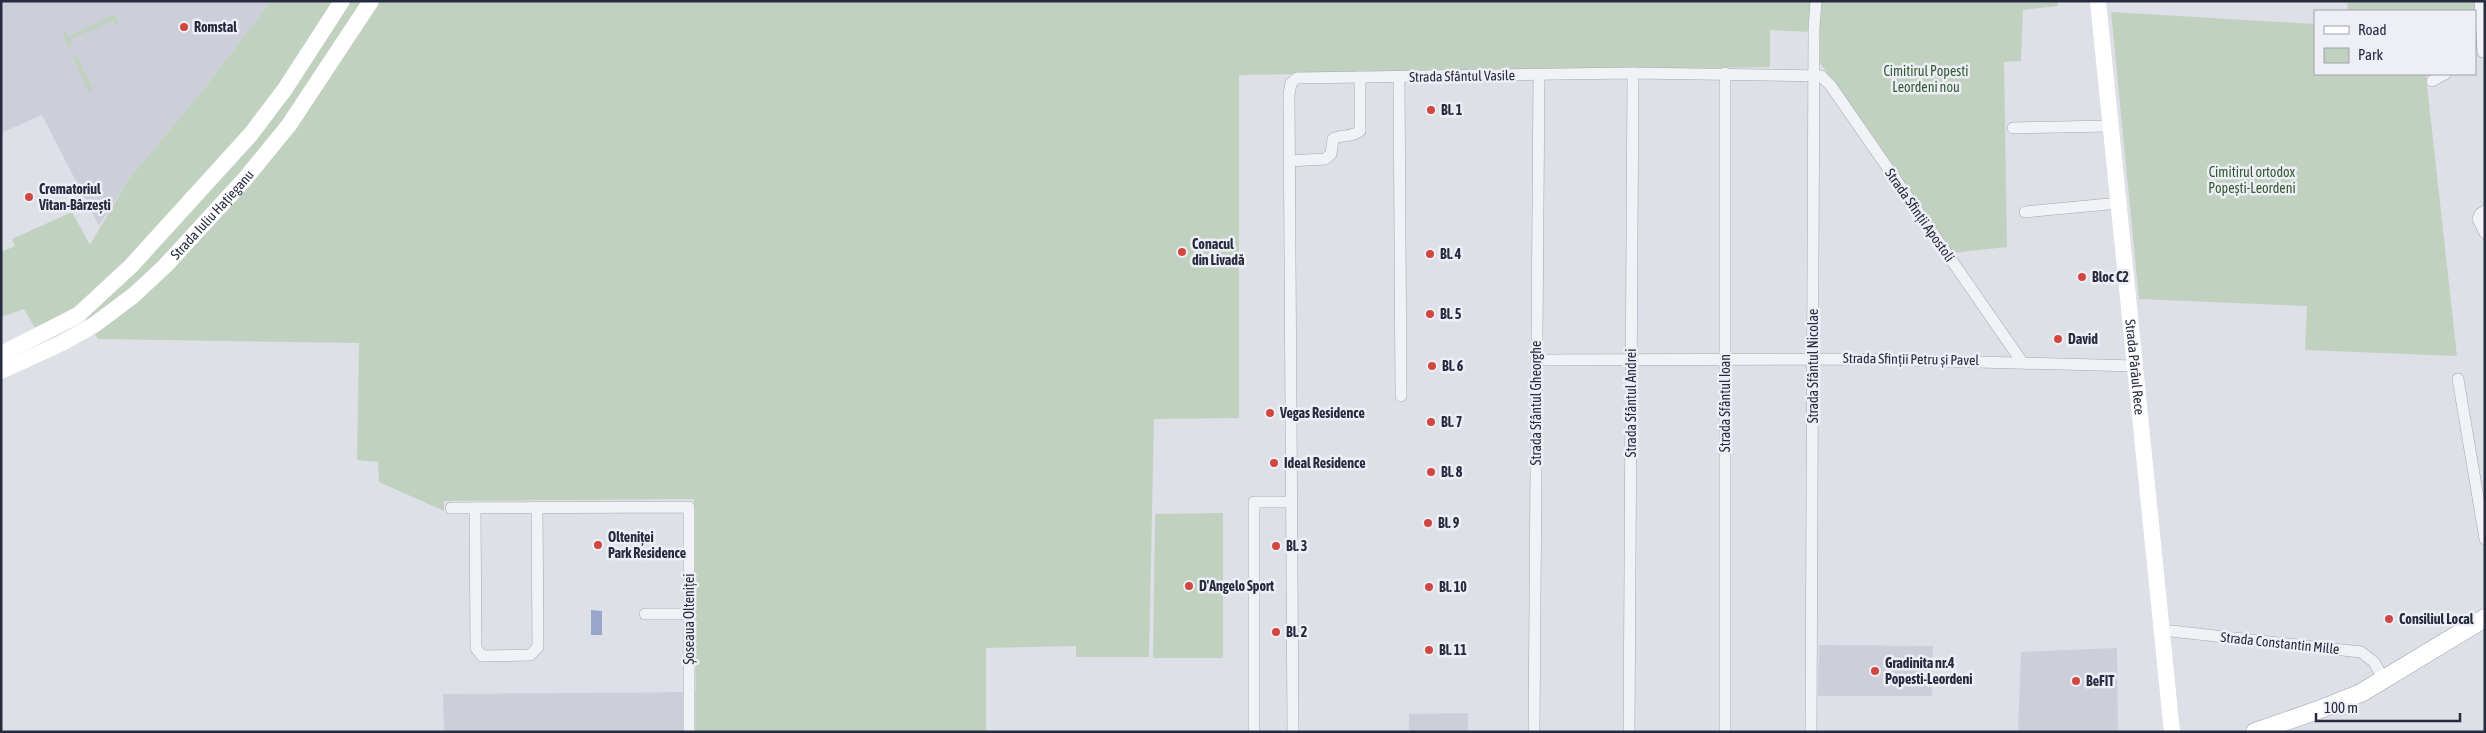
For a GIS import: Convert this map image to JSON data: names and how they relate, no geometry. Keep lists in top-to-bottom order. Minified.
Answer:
{"streets":{"main road":["Strada Iuliu Hațieganu","Strada Pârâul Rece"],"street":["Strada Sfântul Vasile","Strada Sfinții Apostoli","Strada Sfinții Petru și Pavel","Strada Sfântul Nicolae","Strada Sfântul Gheorghe","Strada Sfântul Andrei","Strada Sfântul Ioan","Șoseaua Olteniței","Strada Constantin Mille"]},"crossings":[["Strada Sfântul Vasile","Strada Sfinții Apostoli"],["Strada Sfântul Vasile","Strada Sfântul Nicolae"],["Strada Sfântul Vasile","Strada Sfântul Gheorghe"],["Strada Sfântul Vasile","Strada Sfântul Andrei"],["Strada Sfântul Vasile","Strada Sfântul Ioan"],["Strada Sfinții Apostoli","Strada Sfinții Petru și Pavel"],["Strada Sfinții Apostoli","Strada Sfântul Nicolae"],["Strada Sfinții Petru și Pavel","Strada Sfântul Nicolae"],["Strada Sfinții Petru și Pavel","Strada Pârâul Rece"],["Strada Sfinții Petru și Pavel","Strada Sfântul Gheorghe"],["Strada Sfinții Petru și Pavel","Strada Sfântul Andrei"],["Strada Sfinții Petru și Pavel","Strada Sfântul Ioan"],["Strada Pârâul Rece","Strada Constantin Mille"]],"parks":["Cimitirul Popesti Leordeni nou","Cimitirul ortodox Popești-Leordeni"],"places":["Romstal","Bl. 1","Crematoriul Vitan-Bârzești","Conacul din Livadă","Bl. 4","Bloc C2","Bl. 5","David","Bl. 6","Vegas Residence","Bl. 7","Ideal Residence","Bl. 8","Bl. 9","Olteniței Park Residence","Bl. 3","D'Angelo Sport","Bl. 10","Consiliul Local","Bl. 2","Bl. 11","Gradinita nr.4 Popesti-Leordeni","BeFIT"],"legend":["Road","Park"],"scale_bar":"100 m"}
